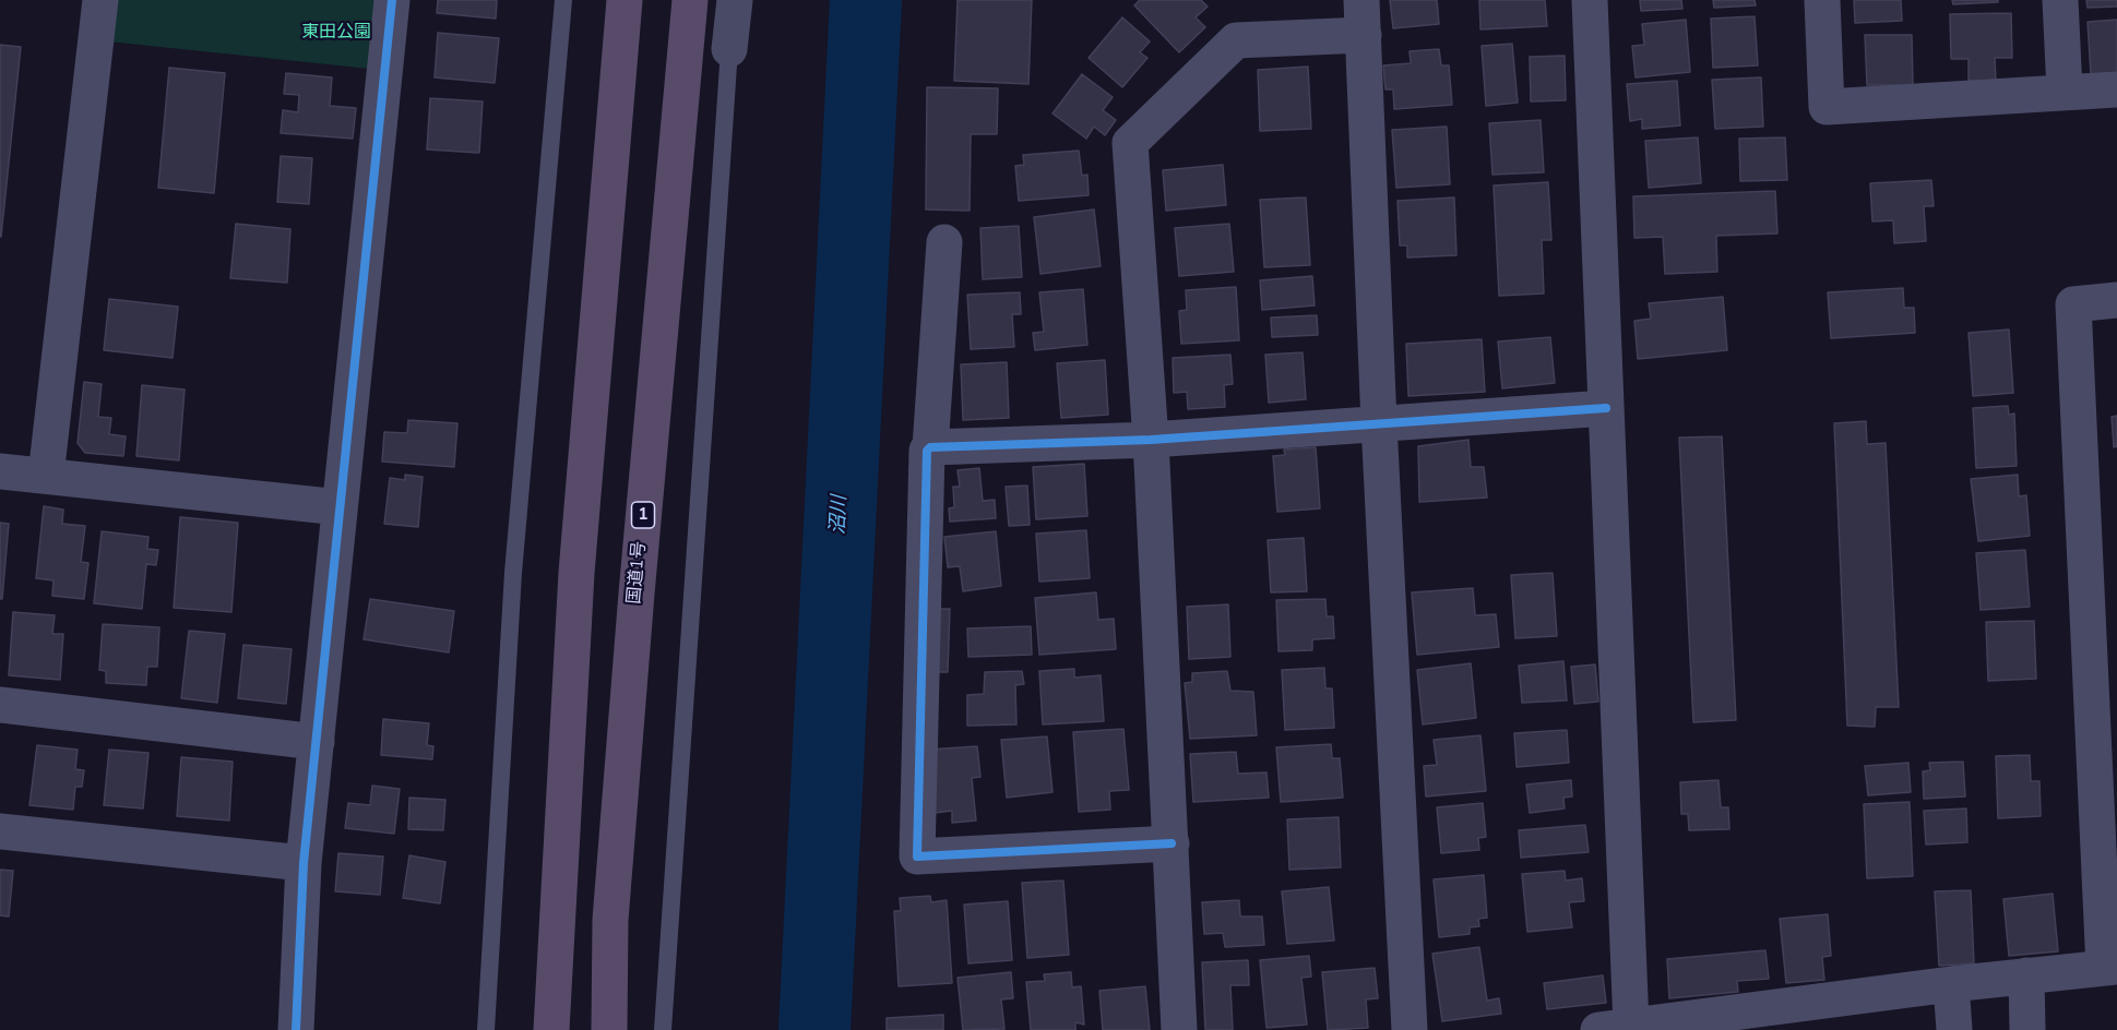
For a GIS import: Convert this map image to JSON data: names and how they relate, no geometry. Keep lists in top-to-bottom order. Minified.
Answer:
{"streets":{"highway":["1","国道1号"]},"water":["沼川"],"parks":["東田公園"]}
